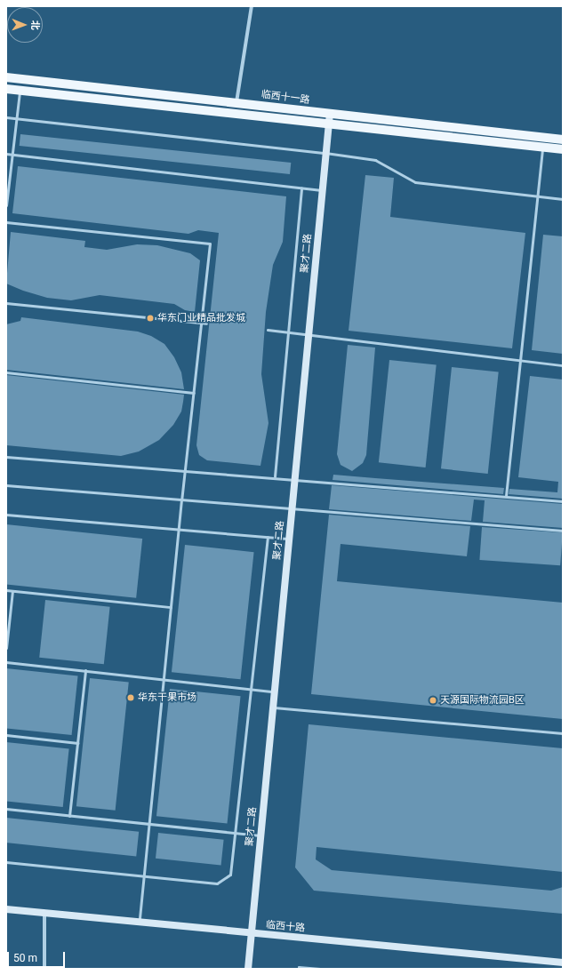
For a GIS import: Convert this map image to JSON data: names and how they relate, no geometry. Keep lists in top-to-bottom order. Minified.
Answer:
{"streets":{"main road":["临西十一路"],"street":["聚才二路","临西十路"]},"crossings":[["临西十一路","聚才二路"],["聚才二路","临西十路"]],"places":["华东门业精品批发城","华东干果市场","天源国际物流园B区"],"scale_bar":"50 m","north":"right"}
